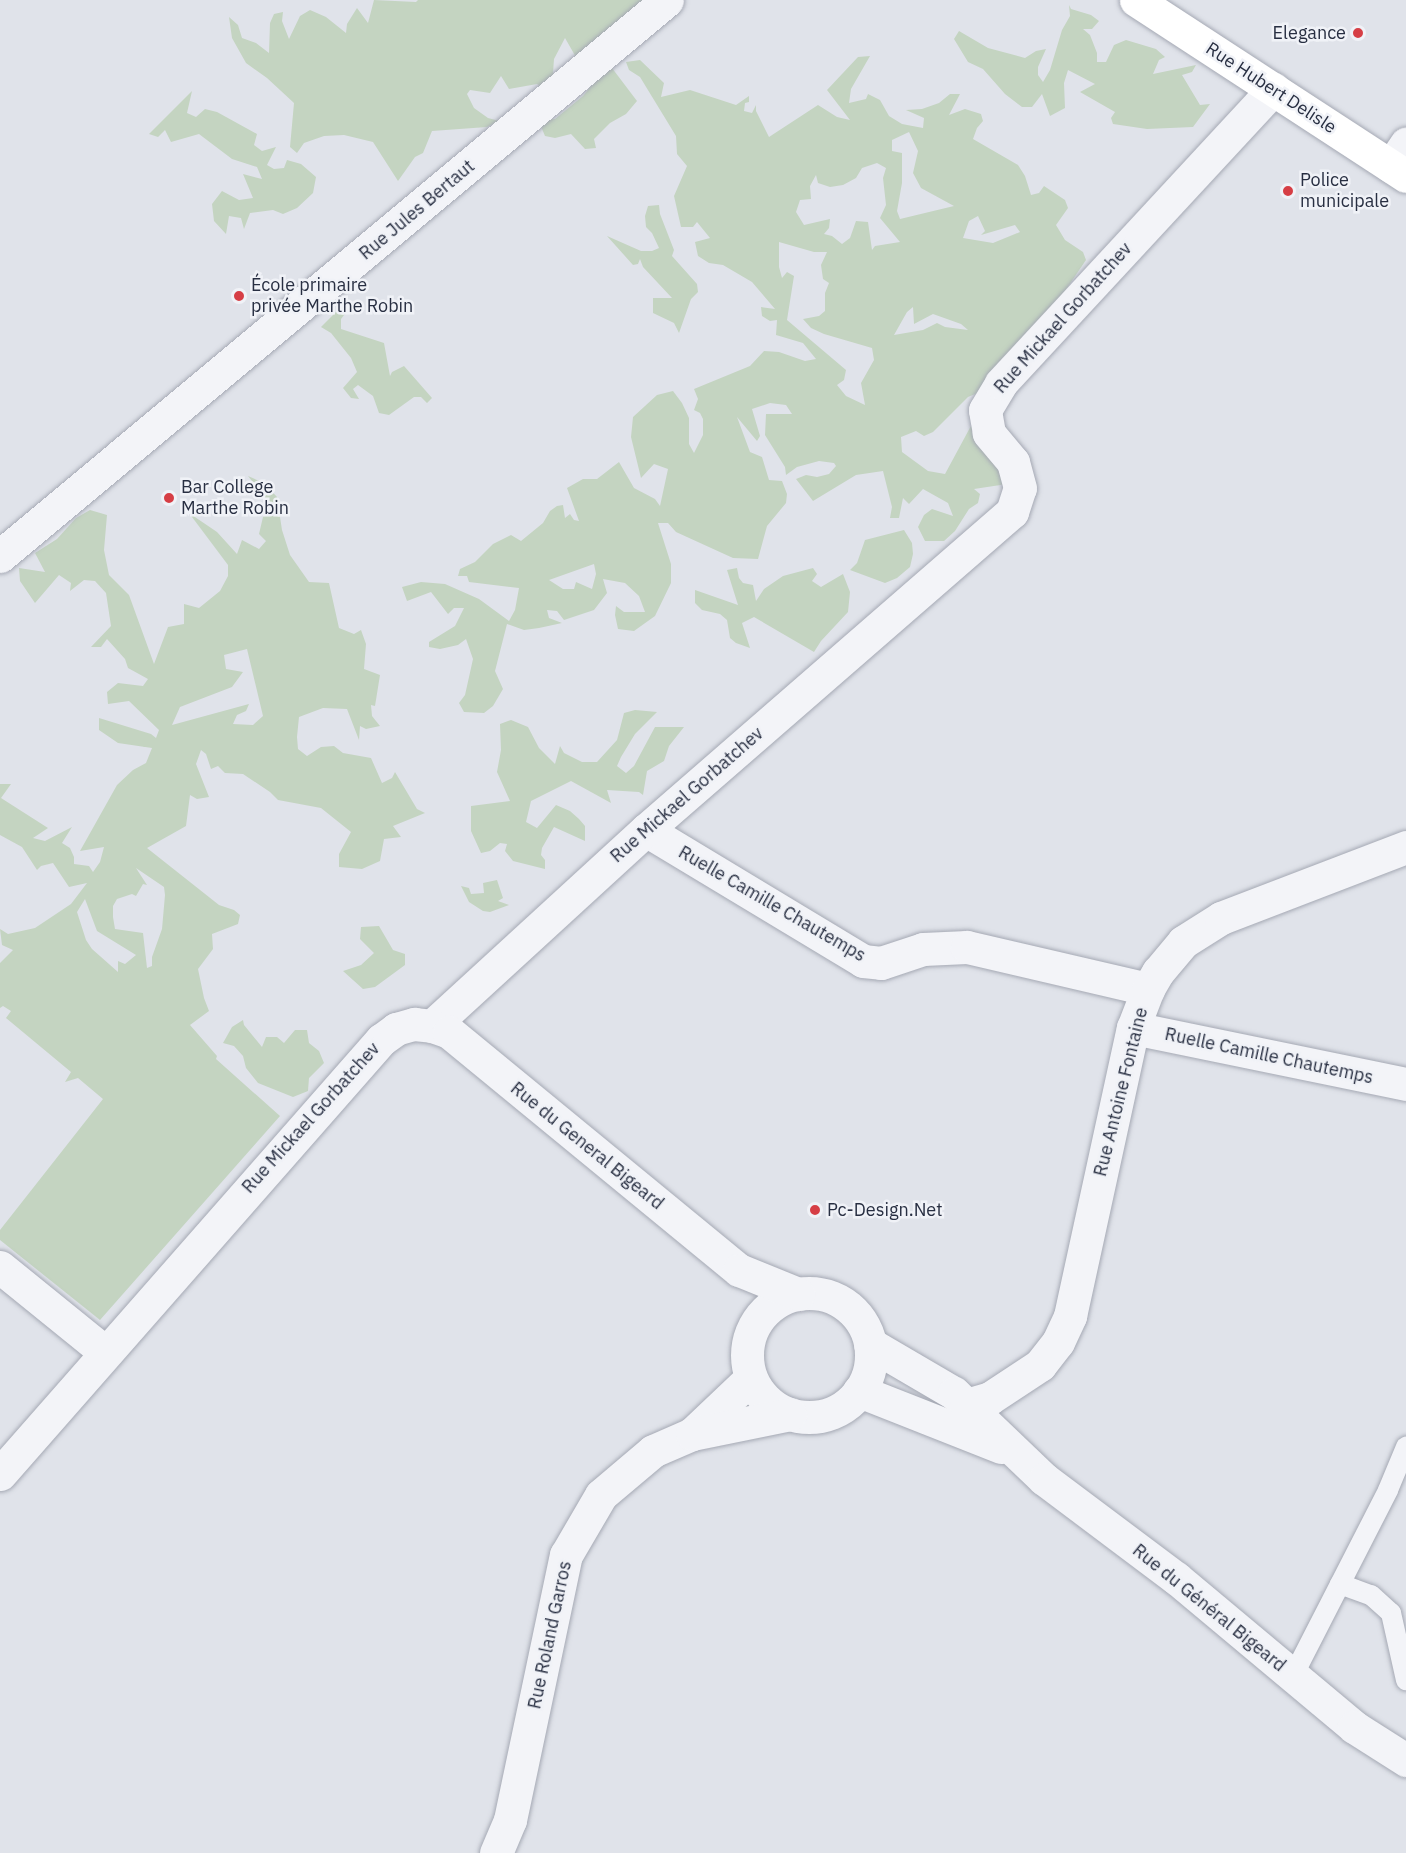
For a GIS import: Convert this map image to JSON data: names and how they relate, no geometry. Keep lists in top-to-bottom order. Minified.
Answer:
{"streets":{"main road":["Rue Hubert Delisle"],"street":["Rue Jules Bertaut","Rue Mickael Gorbatchev","Ruelle Camille Chautemps","Rue Antoine Fontaine","Rue du General Bigeard","Rue du Général Bigeard","Rue Roland Garros"]},"crossings":[["Rue Hubert Delisle","Rue Mickael Gorbatchev"],["Rue Mickael Gorbatchev","Ruelle Camille Chautemps"],["Rue Mickael Gorbatchev","Rue du General Bigeard"],["Ruelle Camille Chautemps","Rue Antoine Fontaine"],["Rue Antoine Fontaine","Rue du Général Bigeard"],["Rue du General Bigeard","Rue du Général Bigeard"],["Rue du General Bigeard","Rue Roland Garros"],["Rue du Général Bigeard","Rue Roland Garros"]],"places":["Elegance","Police municipale","École primaire privée Marthe Robin","Bar College Marthe Robin","Pc-Design.Net"]}
